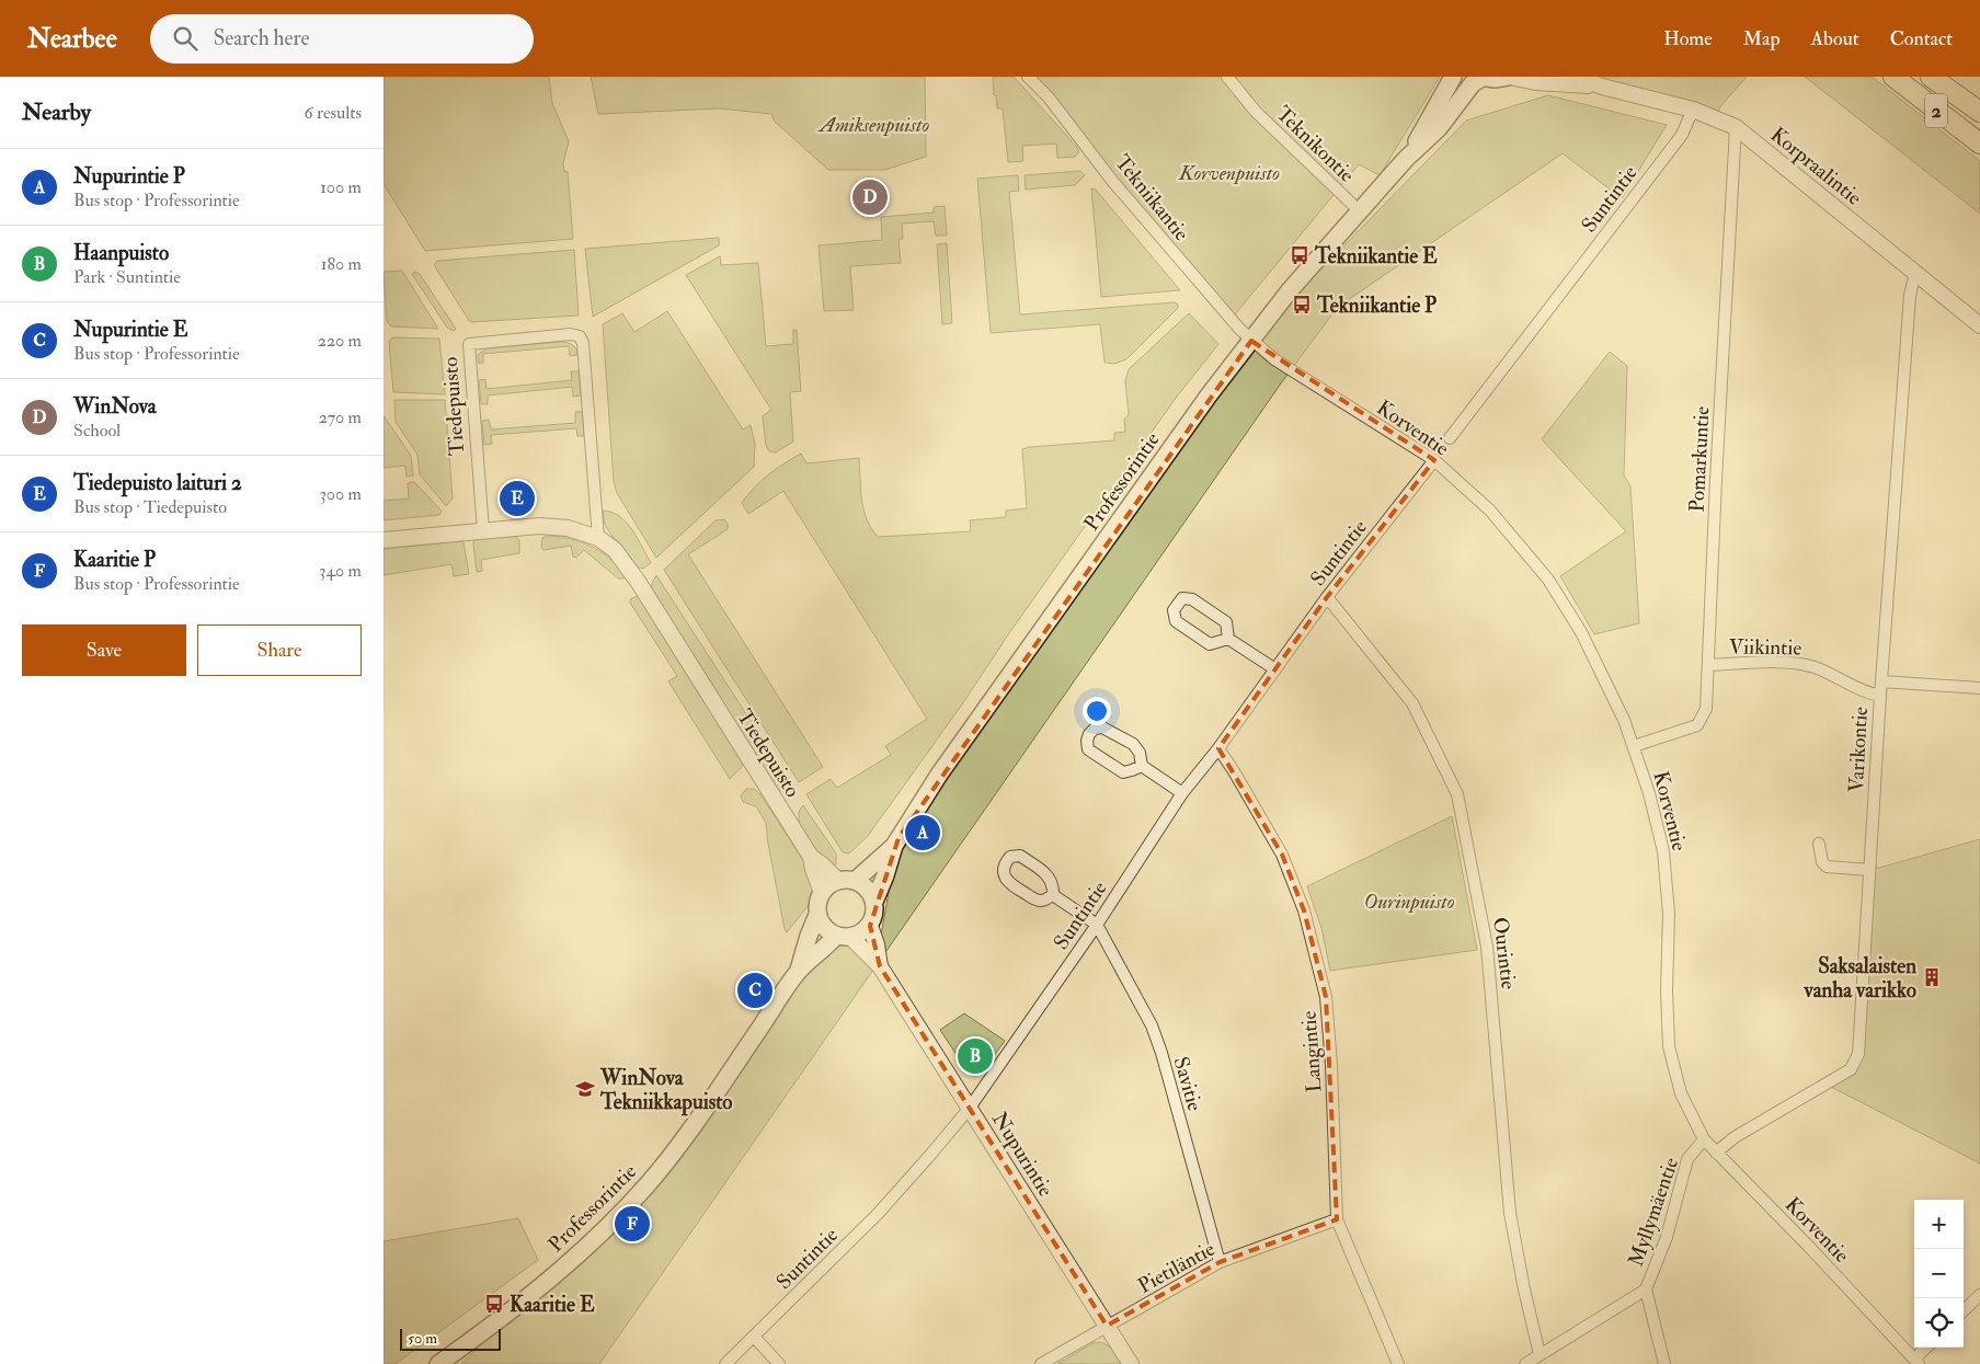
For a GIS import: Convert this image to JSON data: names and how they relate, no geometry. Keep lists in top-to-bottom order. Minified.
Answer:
{"streets":{"highway":["2"],"main road":["Professorintie"],"street":["Teknikontie","Korpraalintie","Tekniikantie","Suntintie","Tiedepuisto","Korventie","Pomarkuntie","Viikintie","Varikontie","Ourintie","Langintie","Savitie","Nupurintie","Myllymäentie","Pietiläntie"]},"crossings":[["Teknikontie","Professorintie"],["Korpraalintie","Suntintie"],["Korpraalintie","Pomarkuntie"],["Korpraalintie","Varikontie"],["Tekniikantie","Korventie"],["Tekniikantie","Professorintie"],["Suntintie","Korventie"],["Suntintie","Ourintie"],["Suntintie","Langintie"],["Suntintie","Savitie"],["Suntintie","Nupurintie"],["Tiedepuisto","Professorintie"],["Tiedepuisto","Nupurintie"],["Korventie","Pomarkuntie"],["Korventie","Professorintie"],["Korventie","Varikontie"],["Korventie","Myllymäentie"],["Pomarkuntie","Viikintie"],["Professorintie","Nupurintie"],["Viikintie","Varikontie"],["Ourintie","Myllymäentie"],["Langintie","Pietiläntie"],["Savitie","Pietiläntie"],["Nupurintie","Pietiläntie"]],"parks":["Amiksenpuisto","Korvenpuisto","Ourinpuisto"],"places":{"bus stop":["Tekniikantie E","Tekniikantie P","Kaaritie E"],"building":["Saksalaisten vanha varikko"],"school or university":["WinNova Tekniikkapuisto"]},"scale_bar":"50 m","page":{"header":"Nearbee","search":"Search here","nav":["Home","Map","About","Contact"],"heading":["Nearby","6 results"],"list":[{"mark":"A","name":"Nupurintie P","note":"Bus stop · Professorintie","value":"100 m"},{"mark":"B","name":"Haanpuisto","note":"Park · Suntintie","value":"180 m"},{"mark":"C","name":"Nupurintie E","note":"Bus stop · Professorintie","value":"220 m"},{"mark":"D","name":"WinNova","note":"School","value":"270 m"},{"mark":"E","name":"Tiedepuisto laituri 2","note":"Bus stop · Tiedepuisto","value":"300 m"},{"mark":"F","name":"Kaaritie P","note":"Bus stop · Professorintie","value":"340 m"}],"pins":["D","E","A","C","B","F"],"buttons":["Save","Share"],"map_buttons":["+","−"],"scale":"50 m"}}
